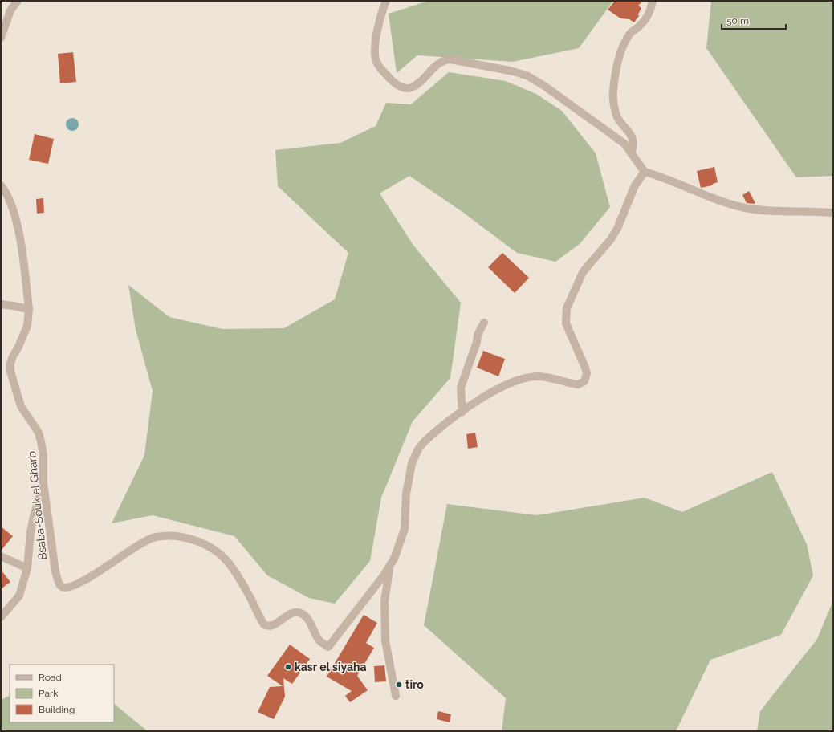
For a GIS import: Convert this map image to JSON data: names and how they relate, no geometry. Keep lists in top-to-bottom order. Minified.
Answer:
{"streets":{"street":["Bsaba-Souk el Gharb"]},"places":["kasr el siyaha","tiro"],"legend":["Road","Park","Building"],"scale_bar":"50 m"}
